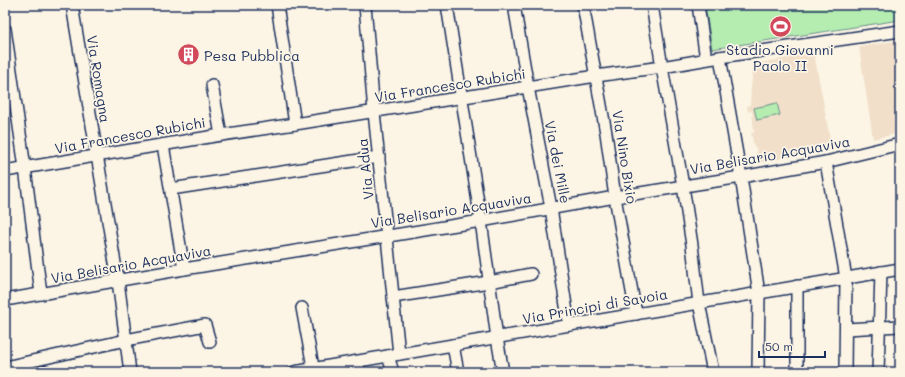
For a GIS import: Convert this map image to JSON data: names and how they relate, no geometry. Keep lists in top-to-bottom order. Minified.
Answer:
{"streets":{"street":["Via Romagna","Via Francesco Rubichi","Via Belisario Acquaviva","Via Nino Bixio","Via dei Mille","Via Adua","Via Principi di Savoia"]},"crossings":[["Via Romagna","Via Francesco Rubichi"],["Via Romagna","Via Belisario Acquaviva"],["Via Francesco Rubichi","Via Nino Bixio"],["Via Francesco Rubichi","Via dei Mille"],["Via Francesco Rubichi","Via Adua"],["Via Belisario Acquaviva","Via Nino Bixio"],["Via Belisario Acquaviva","Via dei Mille"],["Via Belisario Acquaviva","Via Adua"],["Via Nino Bixio","Via Principi di Savoia"],["Via dei Mille","Via Principi di Savoia"],["Via Adua","Via Principi di Savoia"]],"places":{"sports":["Stadio Giovanni Paolo II"],"building":["Pesa Pubblica"]},"scale_bar":"50 m"}
